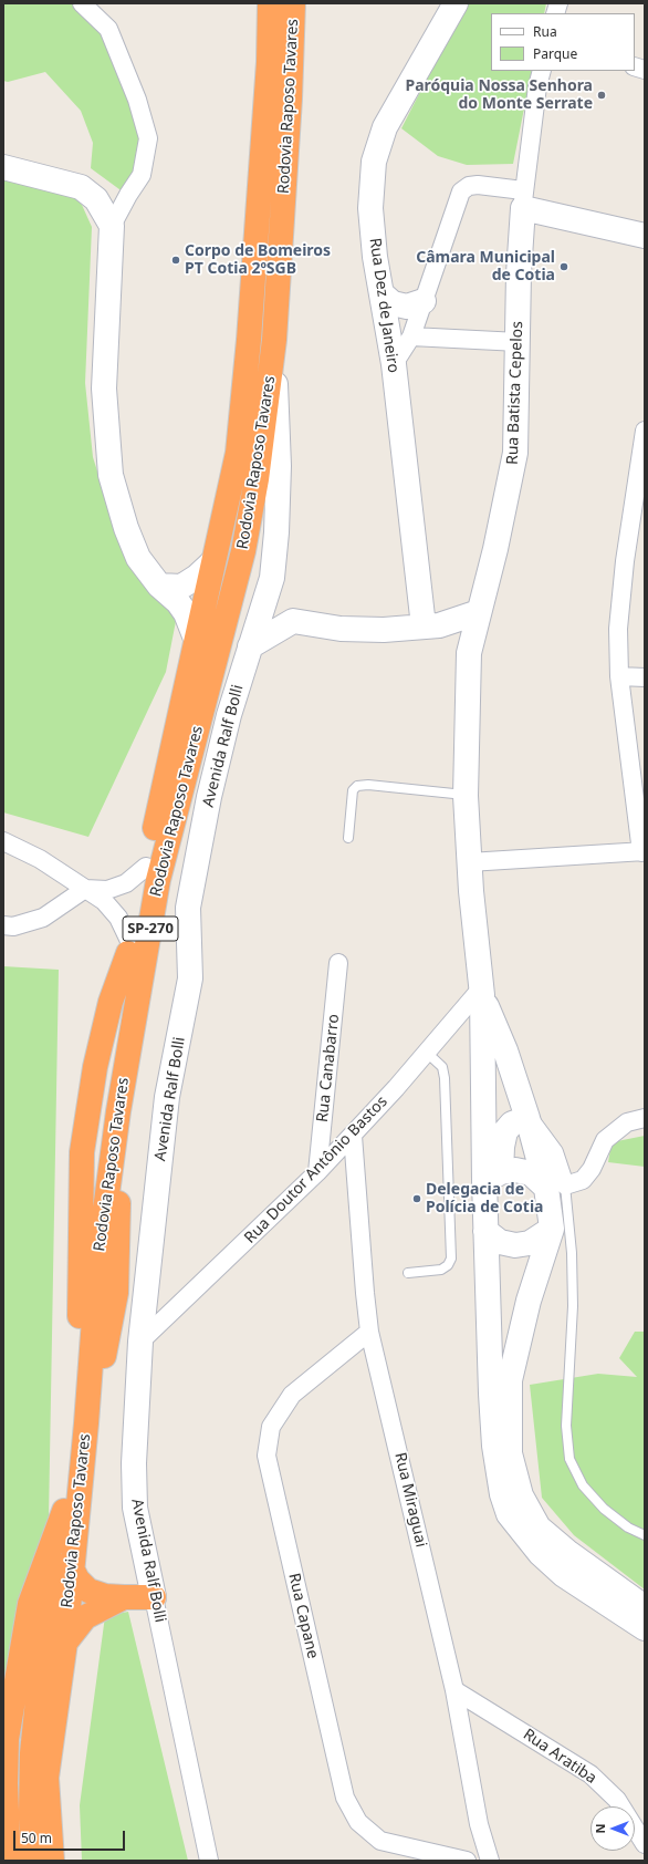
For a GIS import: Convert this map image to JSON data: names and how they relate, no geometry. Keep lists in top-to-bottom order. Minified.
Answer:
{"streets":{"highway":["Rodovia Raposo Tavares","SP-270"],"main road":["Rua Dez de Janeiro","Rua Batista Cepelos","Avenida Ralf Bolli"],"street":["Rua Canabarro","Rua Doutor Antônio Bastos","Rua Miraguai","Rua Capane","Rua Aratiba"]},"crossings":[["Rodovia Raposo Tavares","Avenida Ralf Bolli"],["Rua Batista Cepelos","Rua Doutor Antônio Bastos"],["Avenida Ralf Bolli","Rua Doutor Antônio Bastos"],["Rua Canabarro","Rua Doutor Antônio Bastos"],["Rua Doutor Antônio Bastos","Rua Miraguai"],["Rua Miraguai","Rua Capane"],["Rua Miraguai","Rua Aratiba"]],"places":["Paróquia Nossa Senhora do Monte Serrate","Corpo de Bomeiros PT Cotia 2ºSGB","Câmara Municipal de Cotia","Delegacia de Polícia de Cotia"],"legend":["Rua","Parque"],"scale_bar":"50 m","north":"left"}
